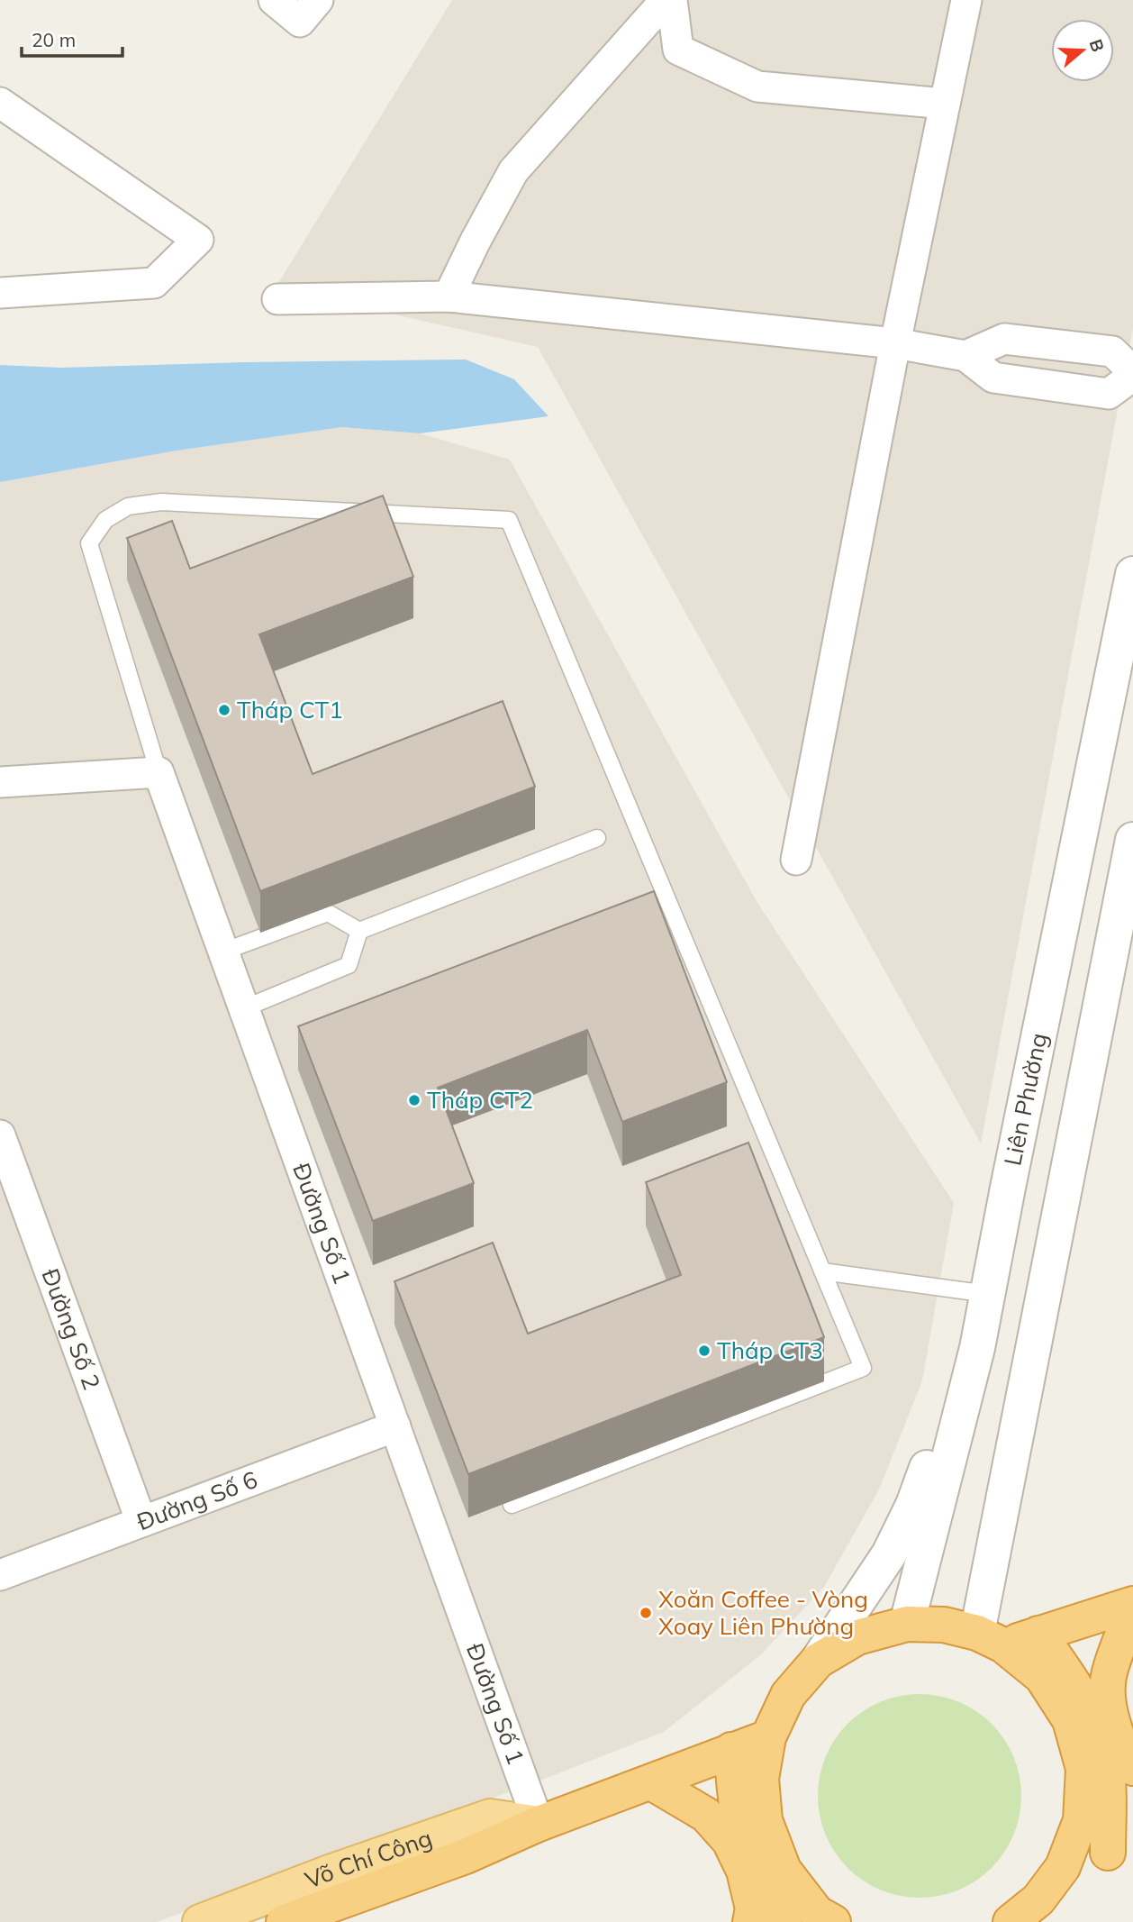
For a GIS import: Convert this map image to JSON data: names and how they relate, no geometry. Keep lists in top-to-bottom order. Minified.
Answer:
{"streets":{"highway":["Võ Chí Công"],"street":["Liên Phường","Đường Số 1","Đường Số 2","Đường Số 6"]},"crossings":[["Đường Số 1","Đường Số 6"],["Đường Số 1","Võ Chí Công"],["Đường Số 2","Đường Số 6"]],"places":["Tháp CT1","Tháp CT2","Tháp CT3","Xoăn Coffee - Vòng Xoay Liên Phường"],"scale_bar":"20 m","north":"right"}
